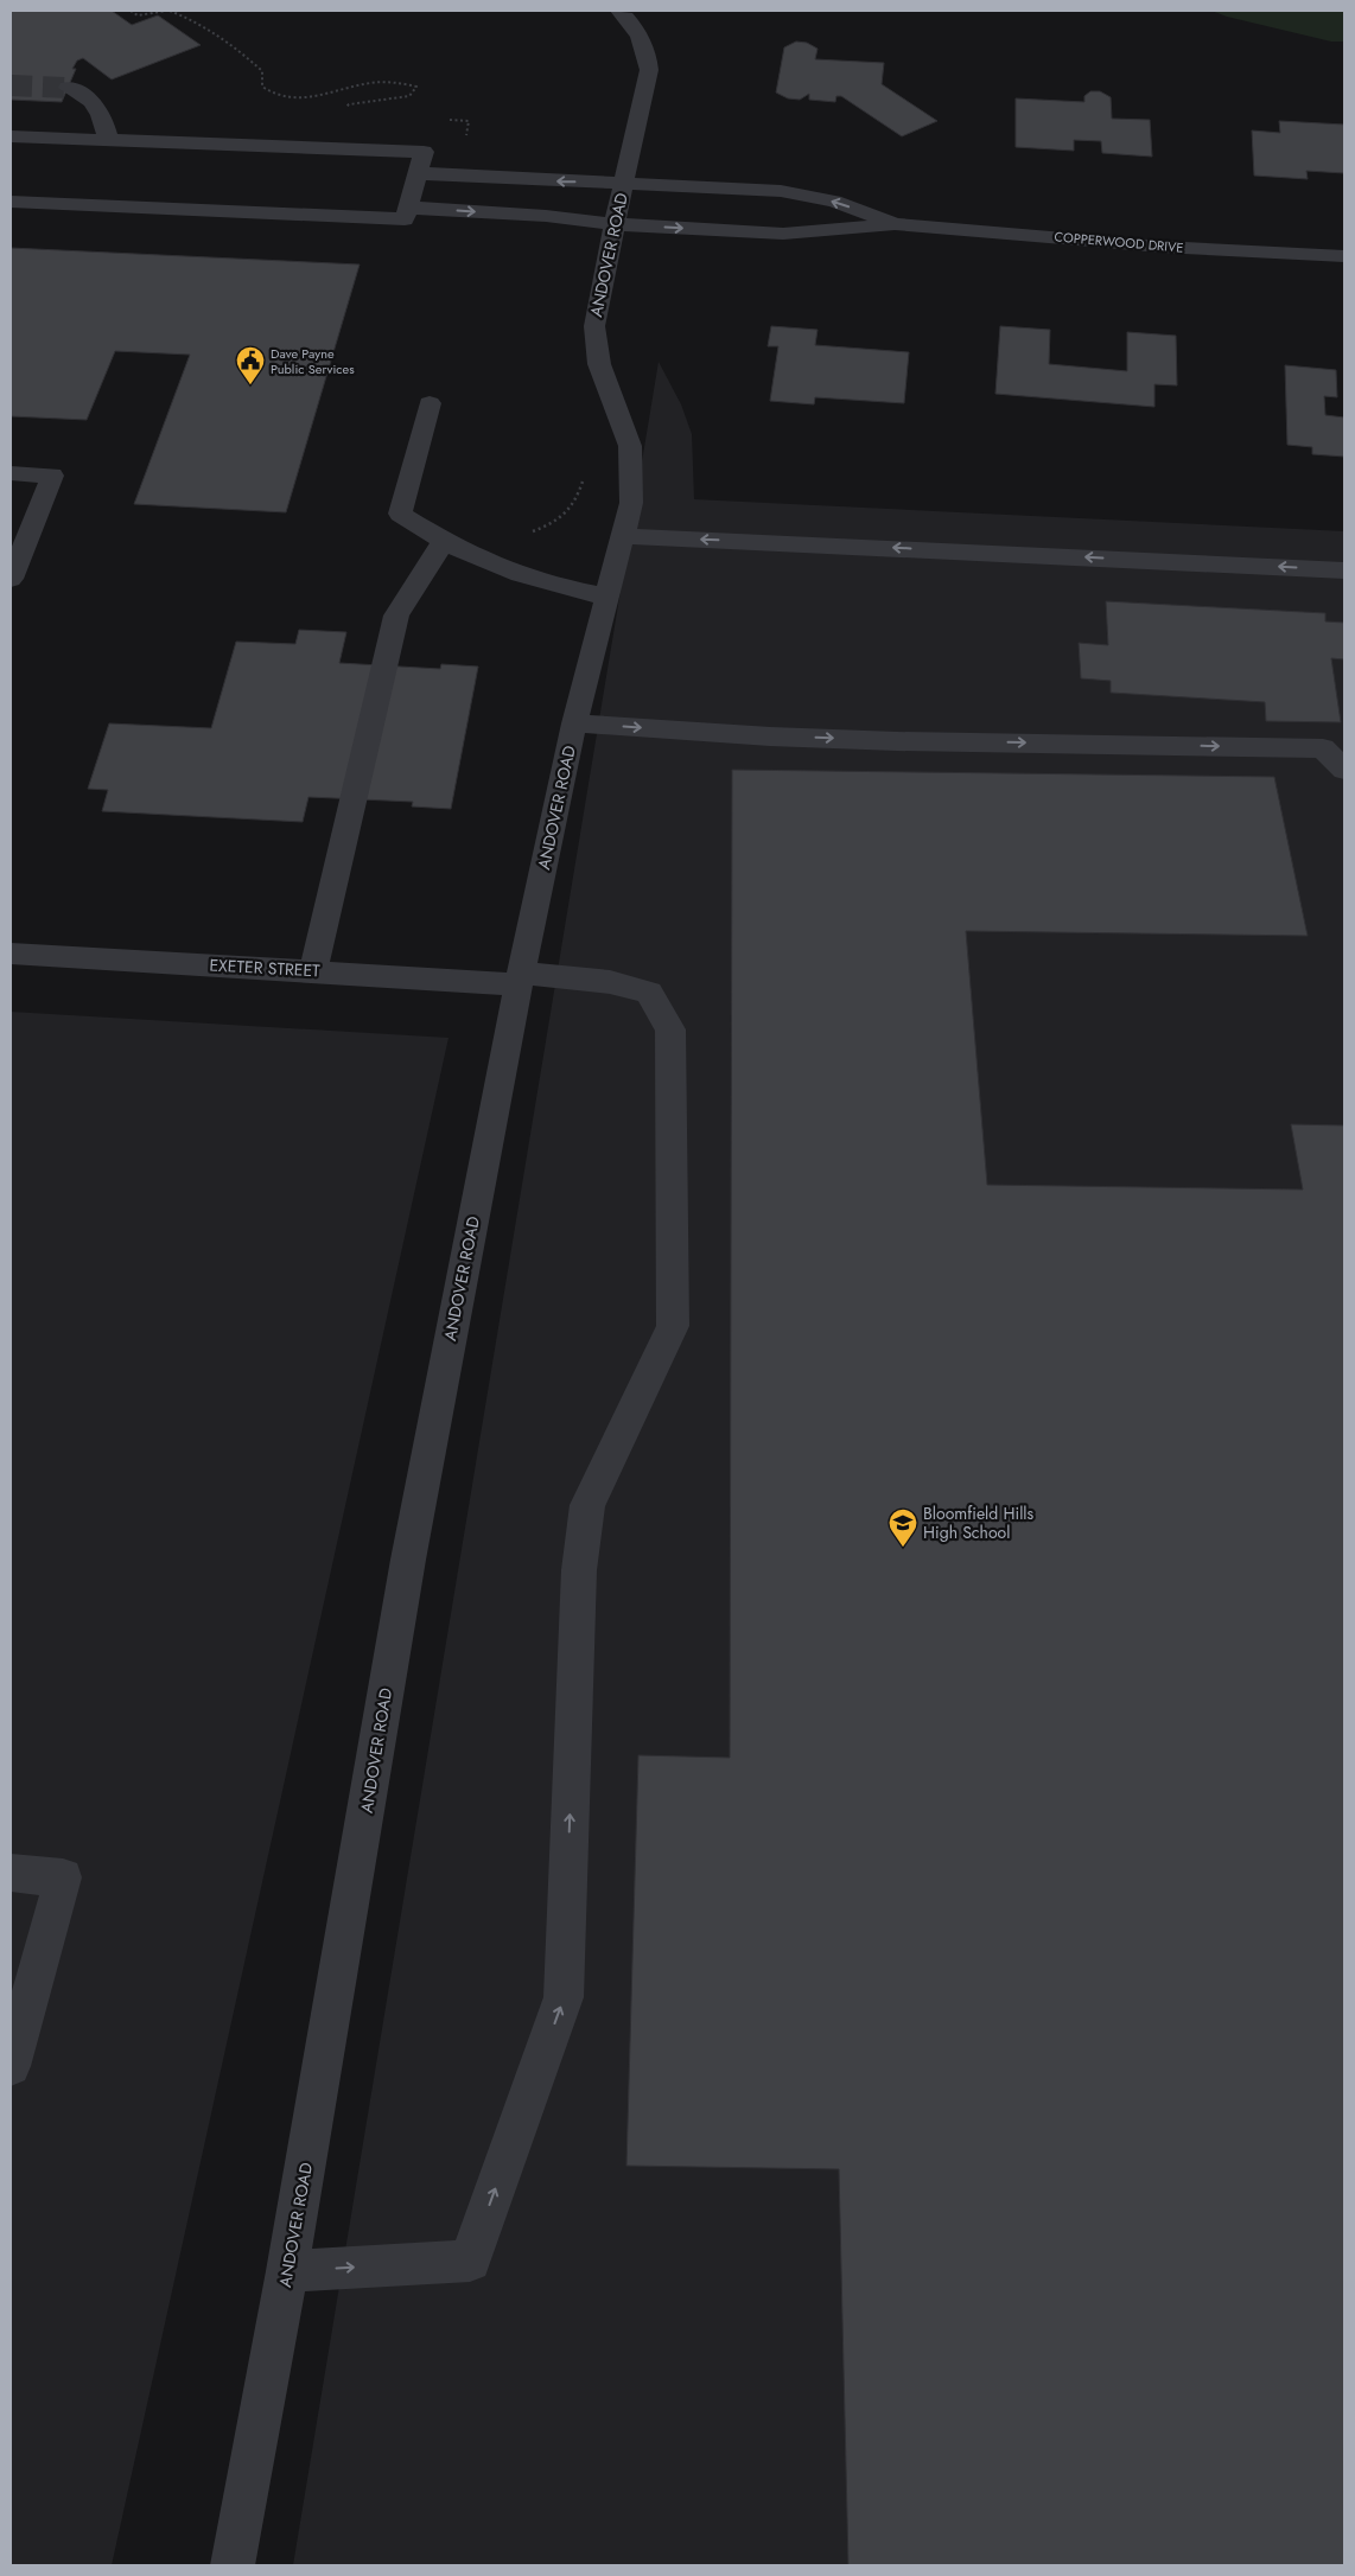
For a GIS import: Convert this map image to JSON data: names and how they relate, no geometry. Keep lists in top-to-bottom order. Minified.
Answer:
{"streets":{"street":["COPPERWOOD DRIVE","ANDOVER ROAD","EXETER STREET"]},"crossings":[["COPPERWOOD DRIVE","ANDOVER ROAD"],["ANDOVER ROAD","EXETER STREET"]],"one_way":["EXETER STREET"],"places":{"public building":["Dave Payne Public Services"],"school or university":["Bloomfield Hills High School"]}}
